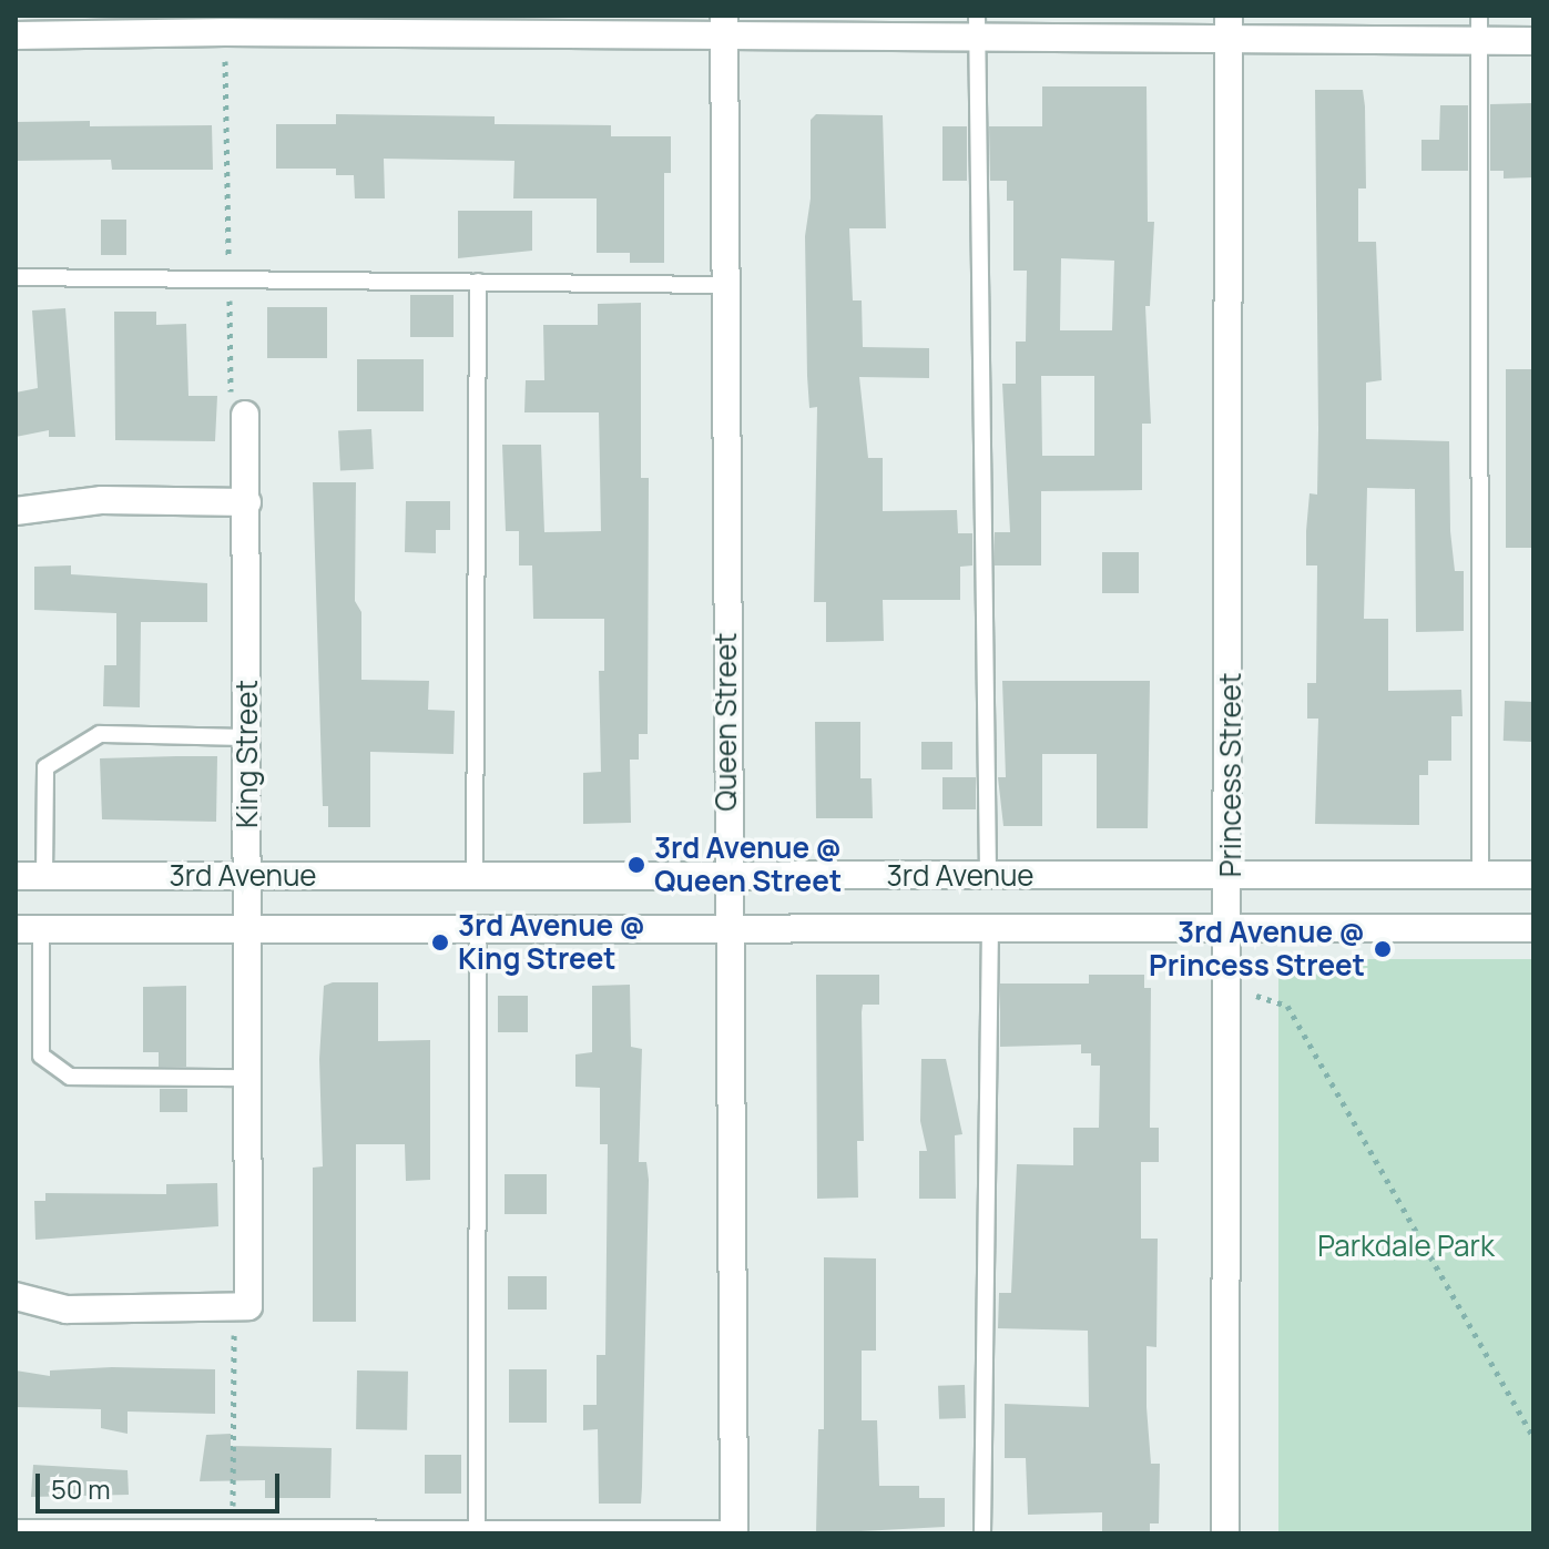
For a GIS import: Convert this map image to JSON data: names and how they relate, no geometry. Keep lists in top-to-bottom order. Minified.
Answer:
{"streets":{"street":["Queen Street","King Street","Princess Street","3rd Avenue"]},"crossings":[["Queen Street","3rd Avenue"],["King Street","3rd Avenue"],["Princess Street","3rd Avenue"]],"parks":["Parkdale Park"],"places":["3rd Avenue @ Queen Street","3rd Avenue @ King Street","3rd Avenue @ Princess Street"],"scale_bar":"50 m"}
